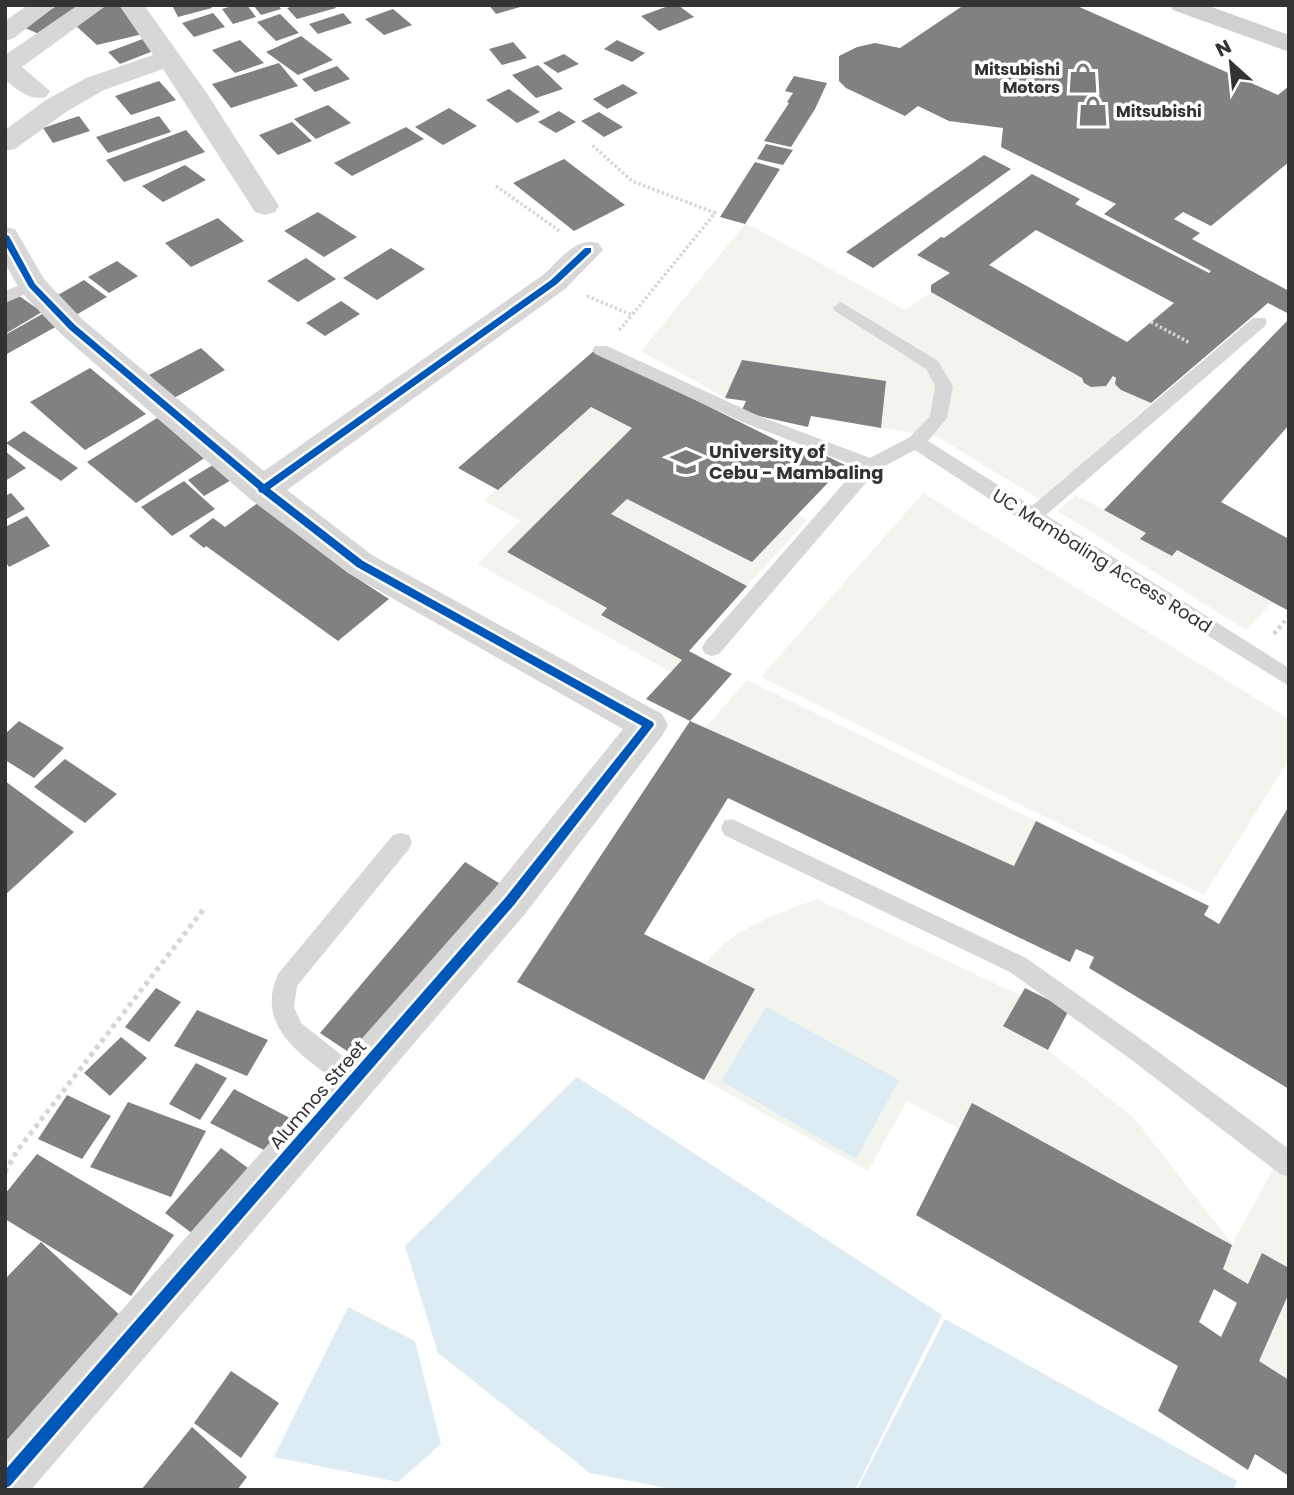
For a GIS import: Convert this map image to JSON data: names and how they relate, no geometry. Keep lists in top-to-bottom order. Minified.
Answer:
{"streets":{"street":["Alumnos Street"],"lane":["UC Mambaling Access Road"]},"places":{"shop":["Mitsubishi Motors","Mitsubishi"],"school or university":["University of Cebu - Mambaling"]},"north":"top left"}
